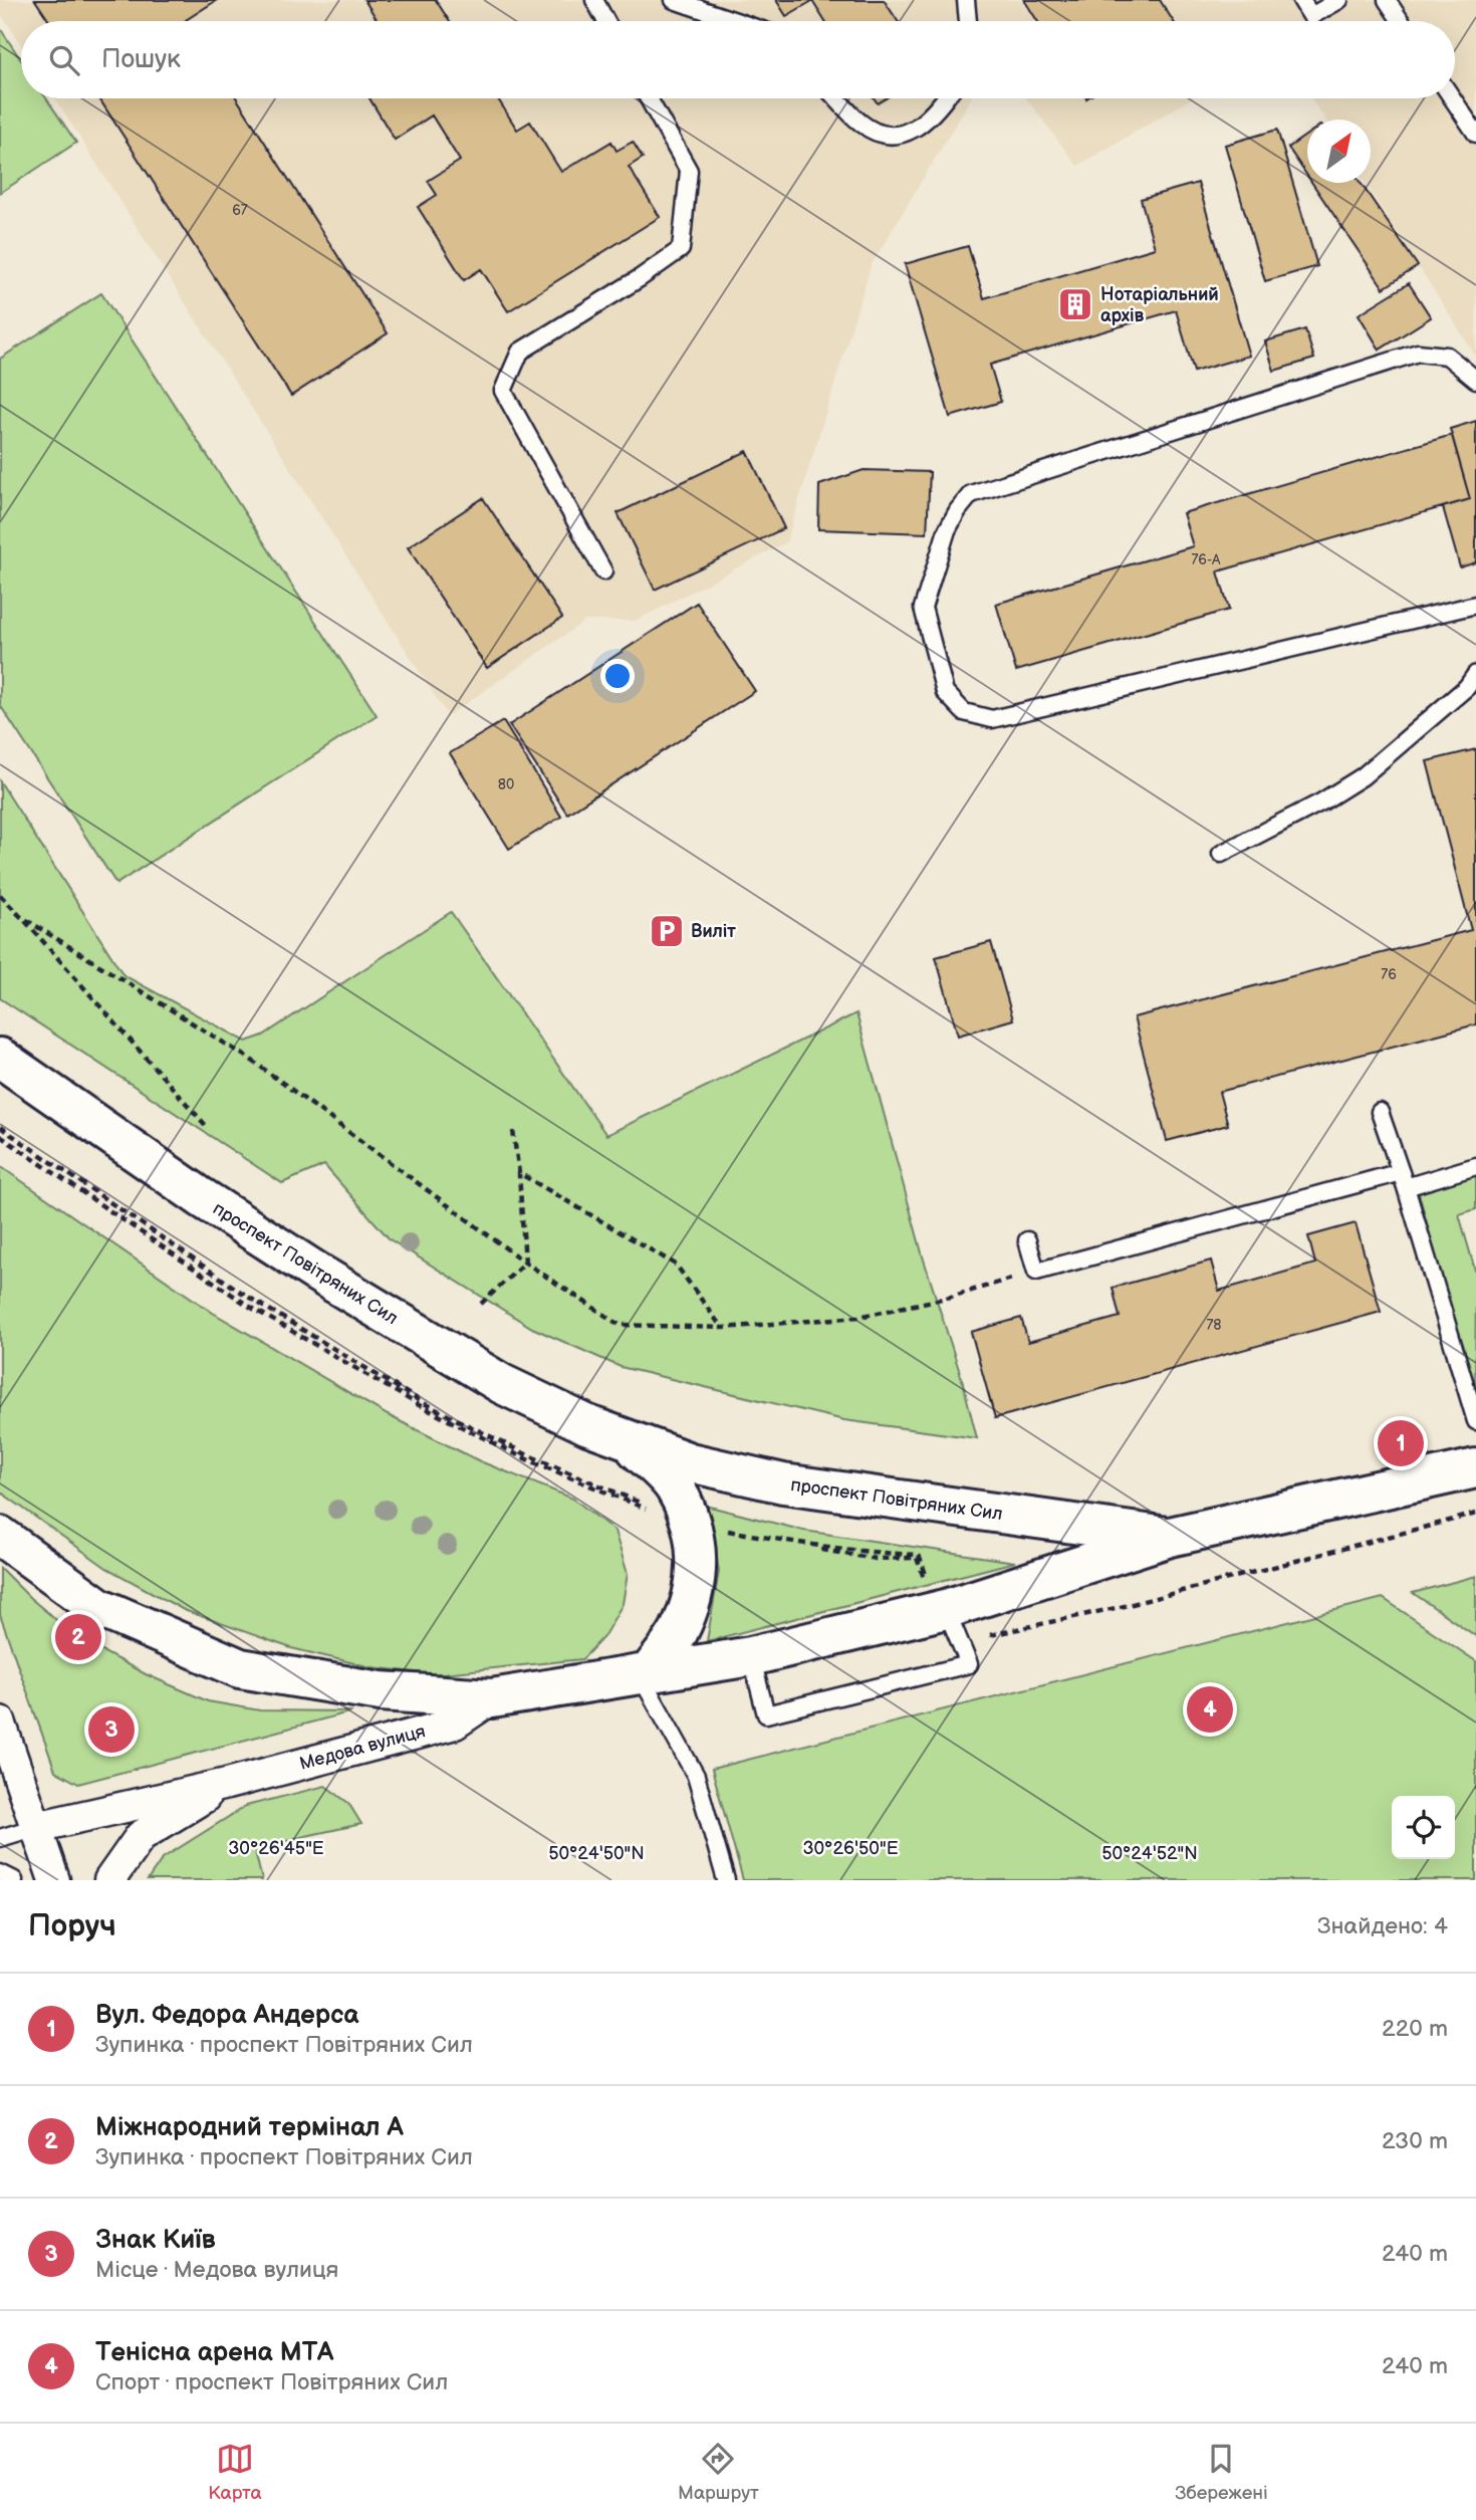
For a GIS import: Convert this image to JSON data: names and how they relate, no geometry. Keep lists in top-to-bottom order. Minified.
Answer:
{"streets":{"main road":["проспект Повітряних Сил"],"street":["Медова вулиця"]},"crossings":[["проспект Повітряних Сил","Медова вулиця"]],"places":{"building":["Нотаріальний архів"],"parking":["Виліт"]},"house_numbers":["67","76-А","80","76","78"],"north":"top right","page":{"search":"Пошук","pins":["1","2","4","3"],"heading":["Поруч","Знайдено: 4"],"list":[{"mark":"1","name":"Вул. Федора Андерса","note":"Зупинка · проспект Повітряних Сил","value":"220 m"},{"mark":"2","name":"Міжнародний термінал А","note":"Зупинка · проспект Повітряних Сил","value":"230 m"},{"mark":"3","name":"Знак Київ","note":"Місце · Медова вулиця","value":"240 m"},{"mark":"4","name":"Тенісна арена МТА","note":"Спорт · проспект Повітряних Сил","value":"240 m"}],"nav":["Карта","Маршрут","Збережені"]},"coordinates":["30°26'45\"E","30°26'50\"E","50°24'50\"N","50°24'52\"N"]}
